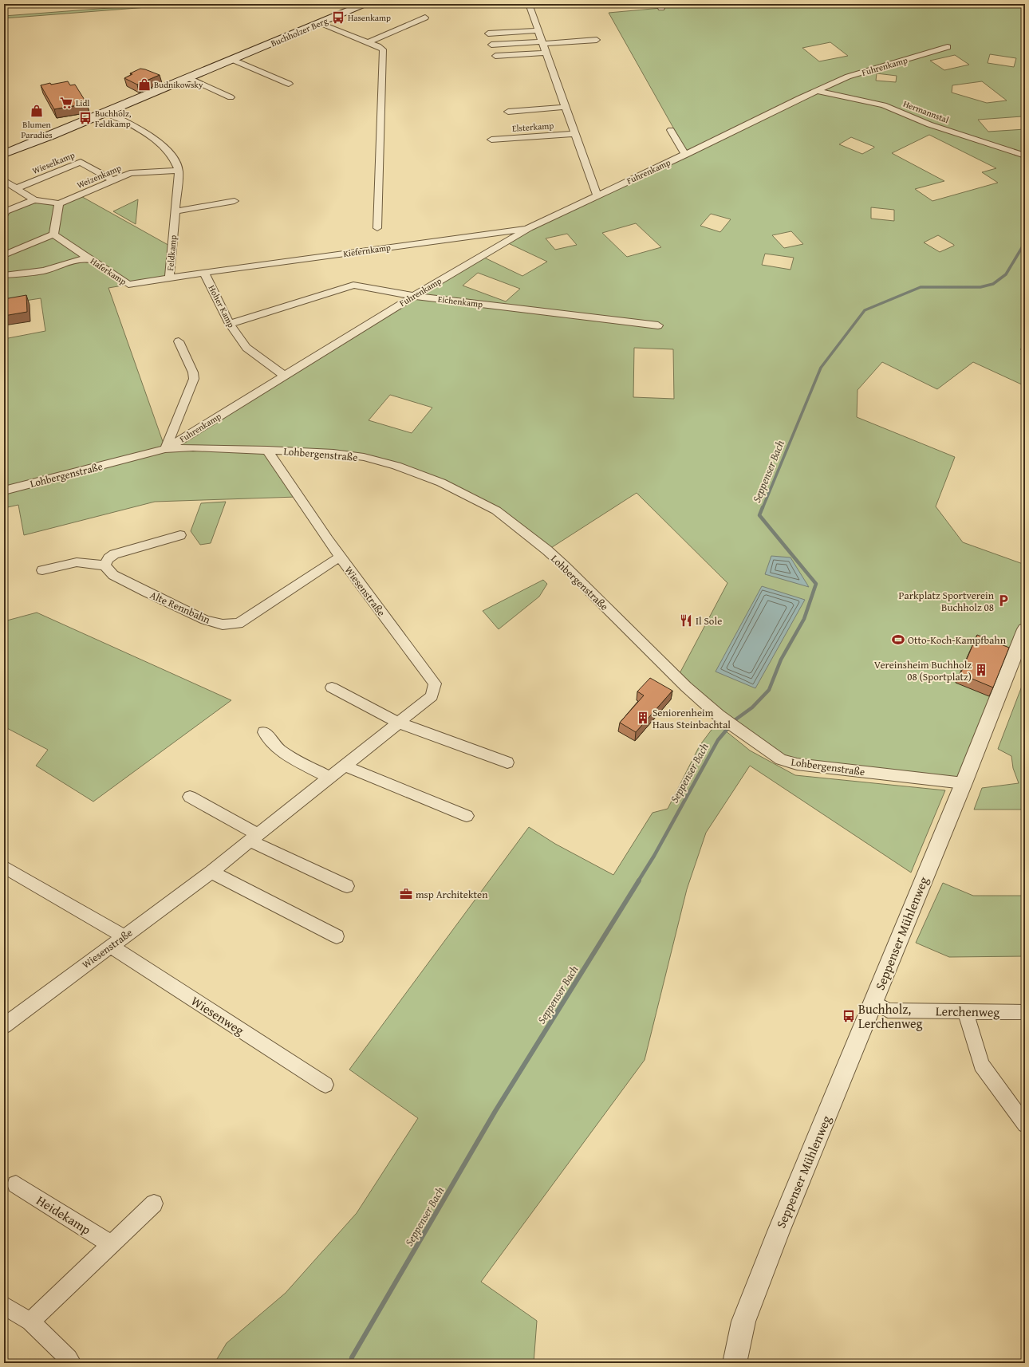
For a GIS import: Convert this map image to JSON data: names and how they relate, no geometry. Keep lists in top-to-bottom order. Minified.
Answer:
{"streets":{"main road":["Buchholzer Berg"],"street":["Fuhrenkamp","Hermannstal","Elsterkamp","Wieselkamp","Weizenkamp","Kiefernkamp","Feldkamp","Haferkamp","Eichenkamp","Hoher Kamp","Lohbergenstraße","Wiesenstraße","Alte Rennbahn","Seppenser Mühlenweg","Lerchenweg","Wiesenweg","Heidekamp"]},"crossings":[["Buchholzer Berg","Feldkamp"],["Fuhrenkamp","Hermannstal"],["Fuhrenkamp","Kiefernkamp"],["Fuhrenkamp","Eichenkamp"],["Fuhrenkamp","Hoher Kamp"],["Fuhrenkamp","Lohbergenstraße"],["Wieselkamp","Weizenkamp"],["Weizenkamp","Feldkamp"],["Kiefernkamp","Feldkamp"],["Kiefernkamp","Hoher Kamp"],["Feldkamp","Haferkamp"],["Feldkamp","Hoher Kamp"],["Eichenkamp","Hoher Kamp"],["Lohbergenstraße","Wiesenstraße"],["Lohbergenstraße","Seppenser Mühlenweg"],["Wiesenstraße","Alte Rennbahn"],["Wiesenstraße","Wiesenweg"],["Seppenser Mühlenweg","Lerchenweg"]],"water":["Seppenser Bach"],"places":{"bus stop":["Hasenkamp","Buchholz, Feldkamp","Buchholz, Lerchenweg"],"shop":["Budnikowsky","Blumen Paradies"],"supermarket":["Lidl"],"parking":["Parkplatz Sportverein Buchholz 08"],"restaurant":["Il Sole"],"sports":["Otto-Koch-Kampfbahn"],"building":["Vereinsheim Buchholz 08 (Sportplatz)","Seniorenheim Haus Steinbachtal"],"office":["msp Architekten"]}}
